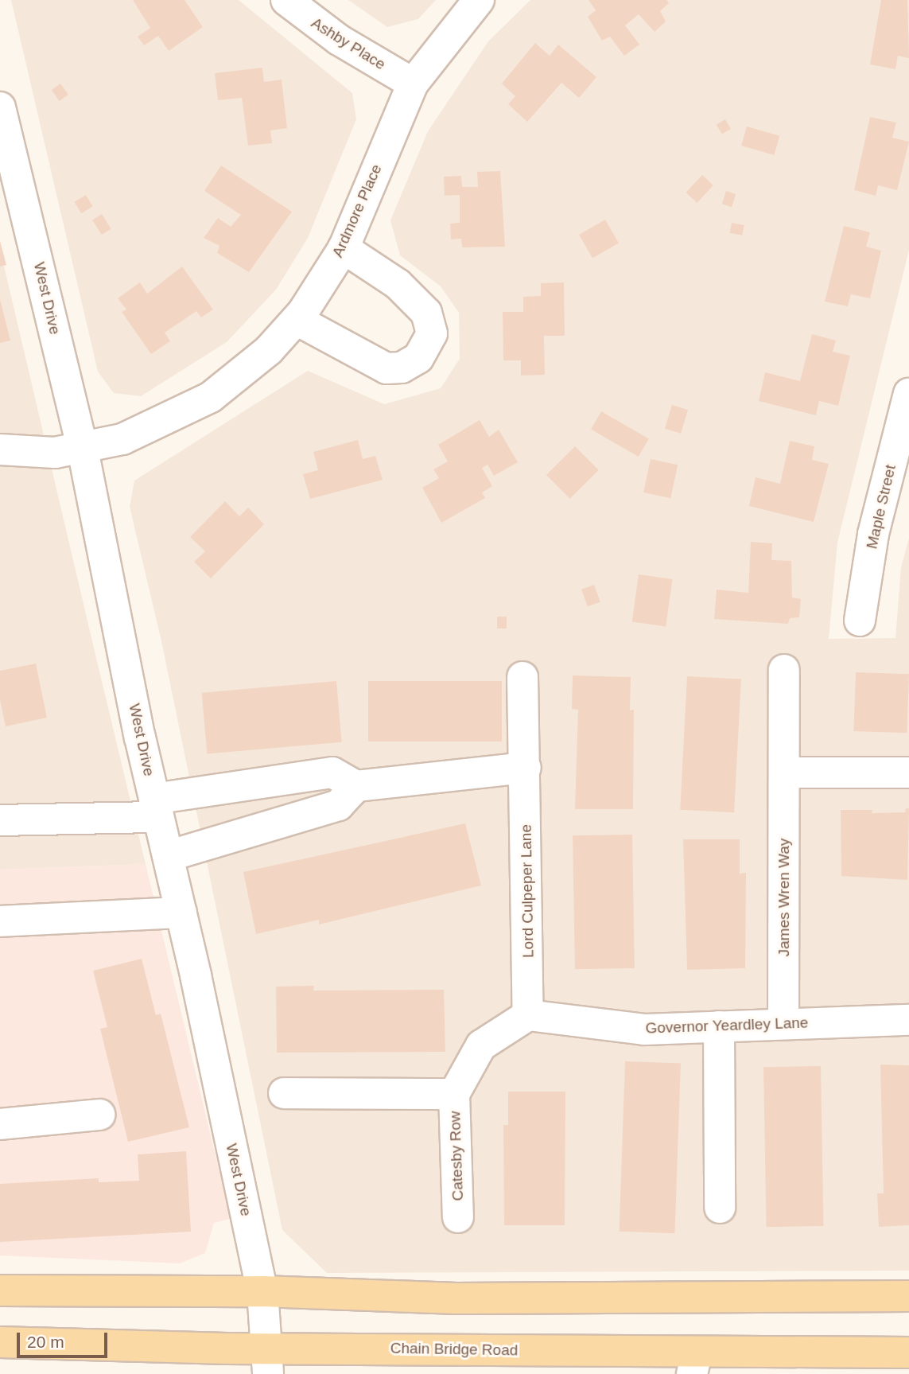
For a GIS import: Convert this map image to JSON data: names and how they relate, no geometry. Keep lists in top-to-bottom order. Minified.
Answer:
{"streets":{"main road":["Chain Bridge Road"],"street":["Ashby Place","Ardmore Place","West Drive","Maple Street","Lord Culpeper Lane","James Wren Way","Governor Yeardley Lane","Catesby Row"]},"crossings":[["Ashby Place","Ardmore Place"],["Ardmore Place","West Drive"],["West Drive","Chain Bridge Road"],["Lord Culpeper Lane","Governor Yeardley Lane"],["James Wren Way","Governor Yeardley Lane"]],"scale_bar":"20 m"}
